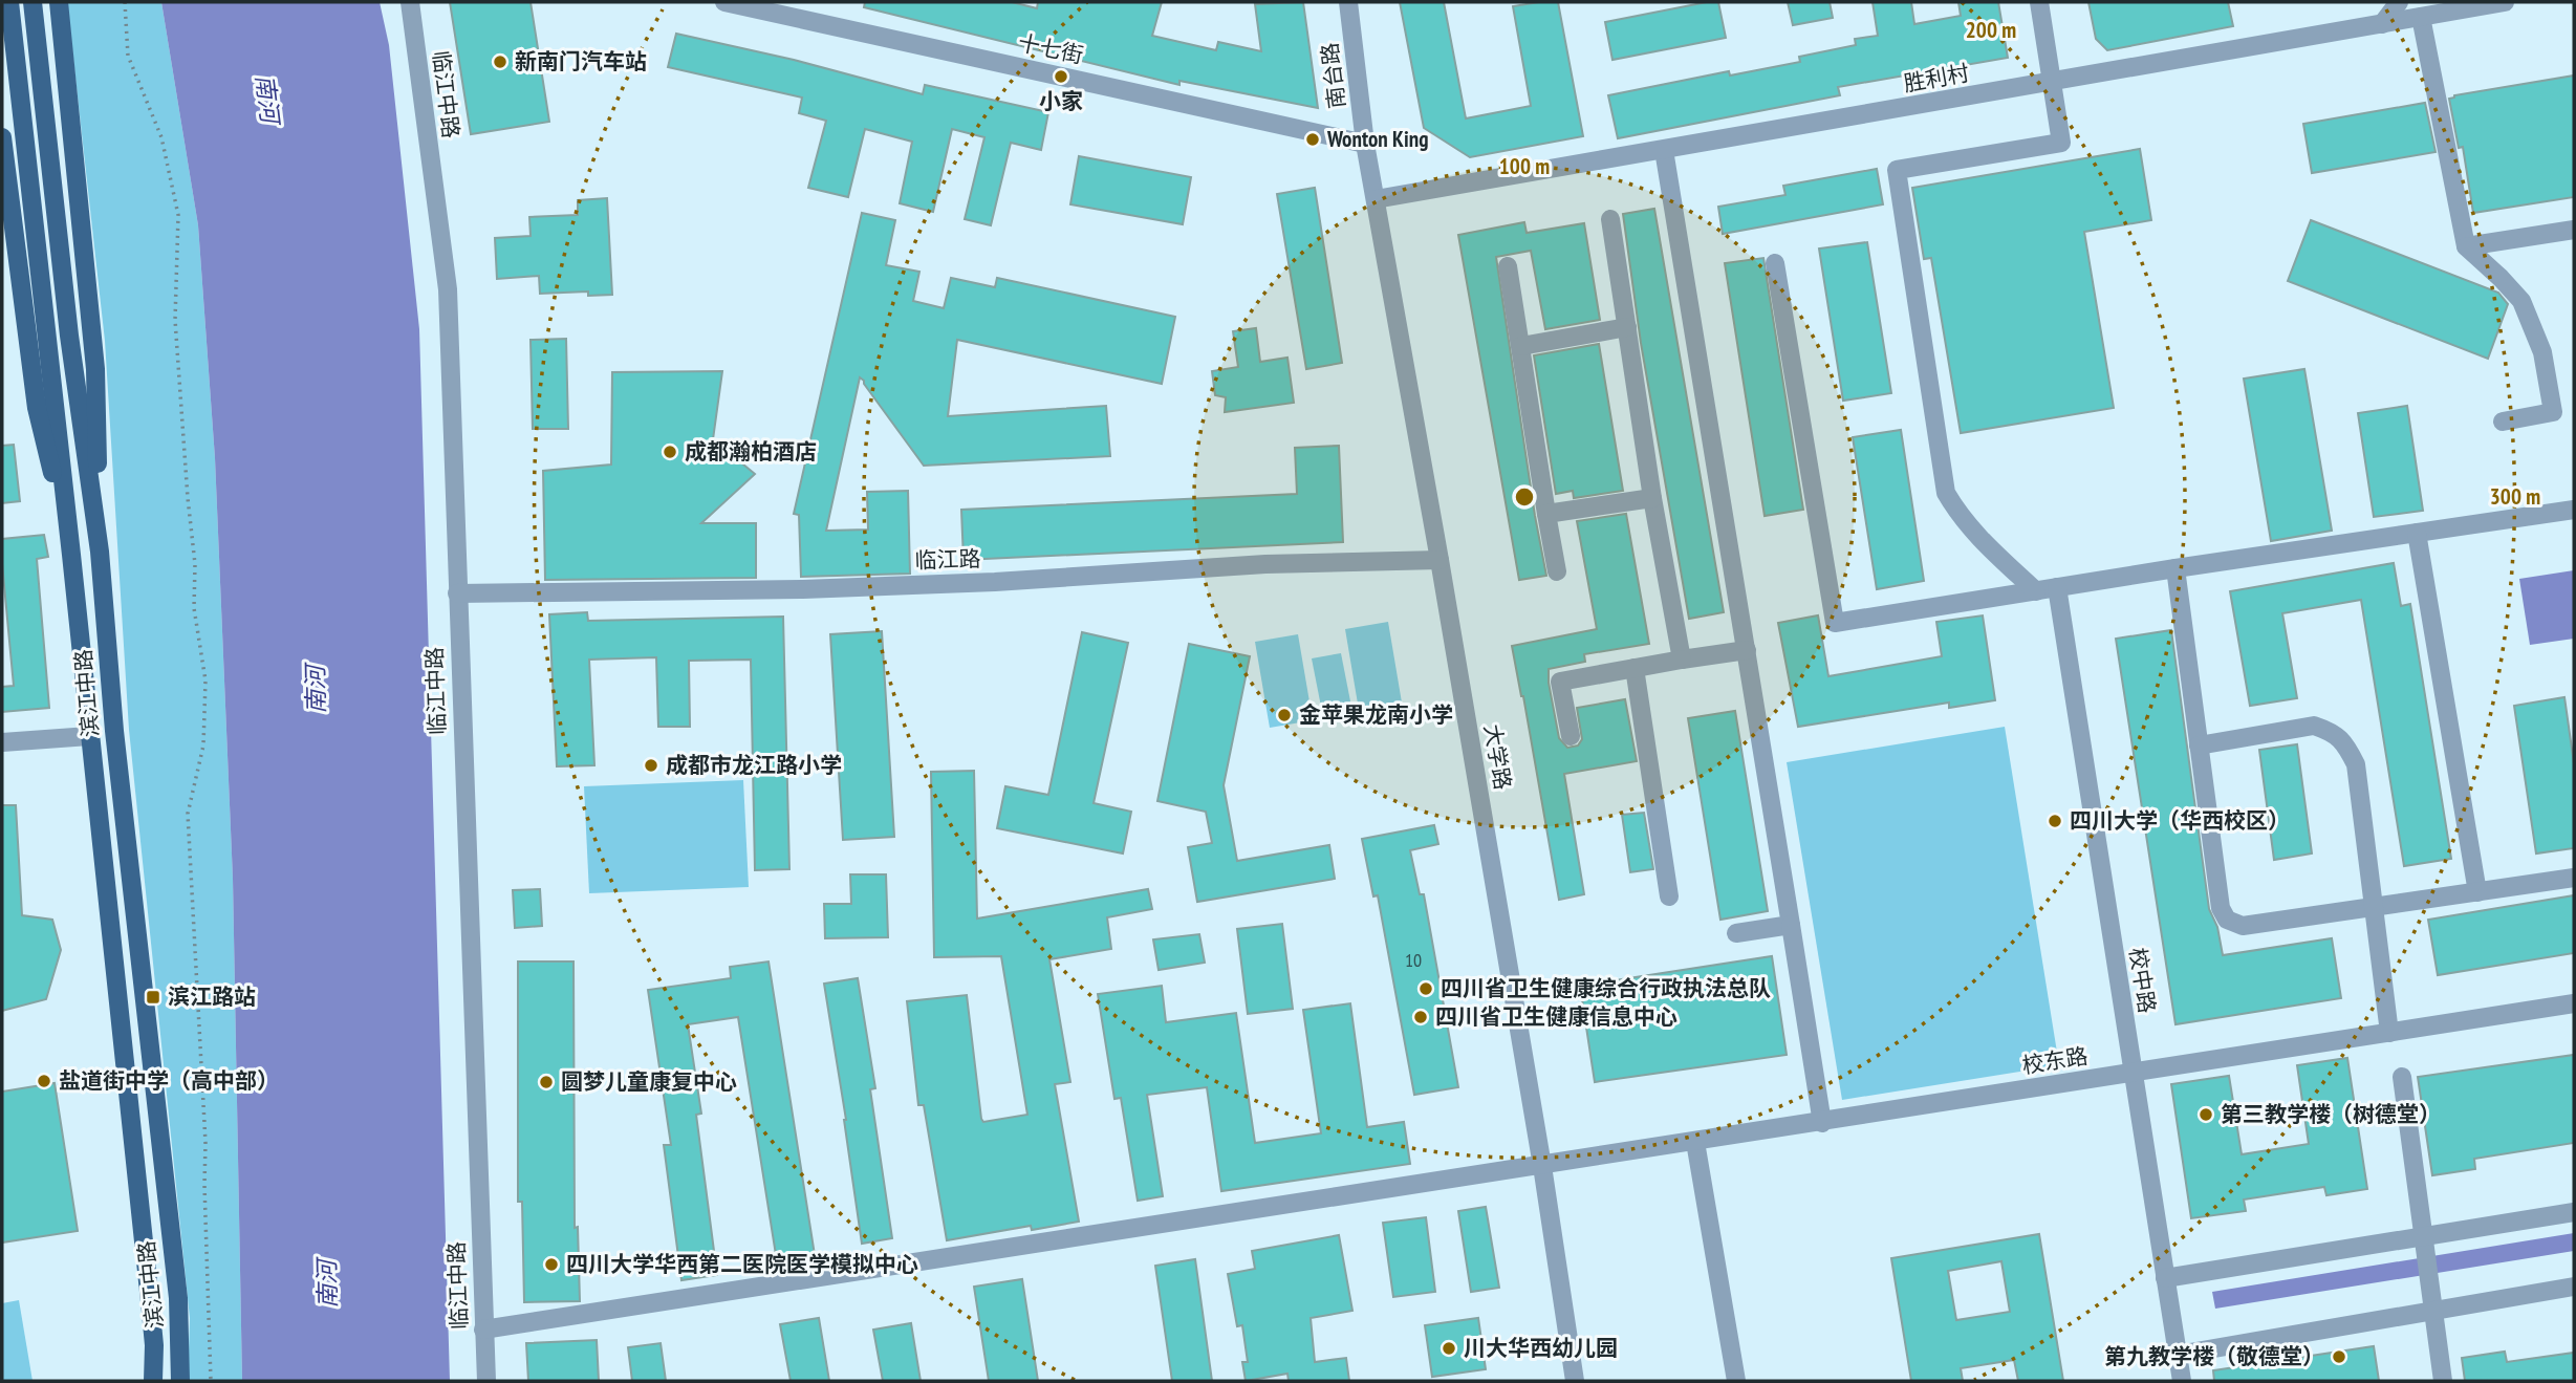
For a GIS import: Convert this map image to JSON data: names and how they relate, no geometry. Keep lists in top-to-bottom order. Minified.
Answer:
{"streets":{"main road":["滨江中路"],"street":["十七街","南台路","胜利村","临江中路","临江路","大学路","校中路","校东路"]},"crossings":[["十七街","南台路"],["十七街","大学路"],["南台路","大学路"],["胜利村","大学路"],["临江中路","临江路"],["临江中路","校东路"],["临江路","大学路"],["大学路","校东路"],["校中路","校东路"]],"water":["南河"],"places":{"other":["新南门汽车站","小家","Wonton King","成都瀚柏酒店","金苹果龙南小学","成都市龙江路小学","四川大学（华西校区）","四川省卫生健康综合行政执法总队","四川省卫生健康信息中心","盐道街中学（高中部）","圆梦儿童康复中心","第三教学楼（树德堂）","四川大学华西第二医院医学模拟中心","川大华西幼儿园","第九教学楼（敬德堂）"],"transit":["滨江路站"]},"house_numbers":["10"],"rings":["200 m","100 m","300 m"]}
